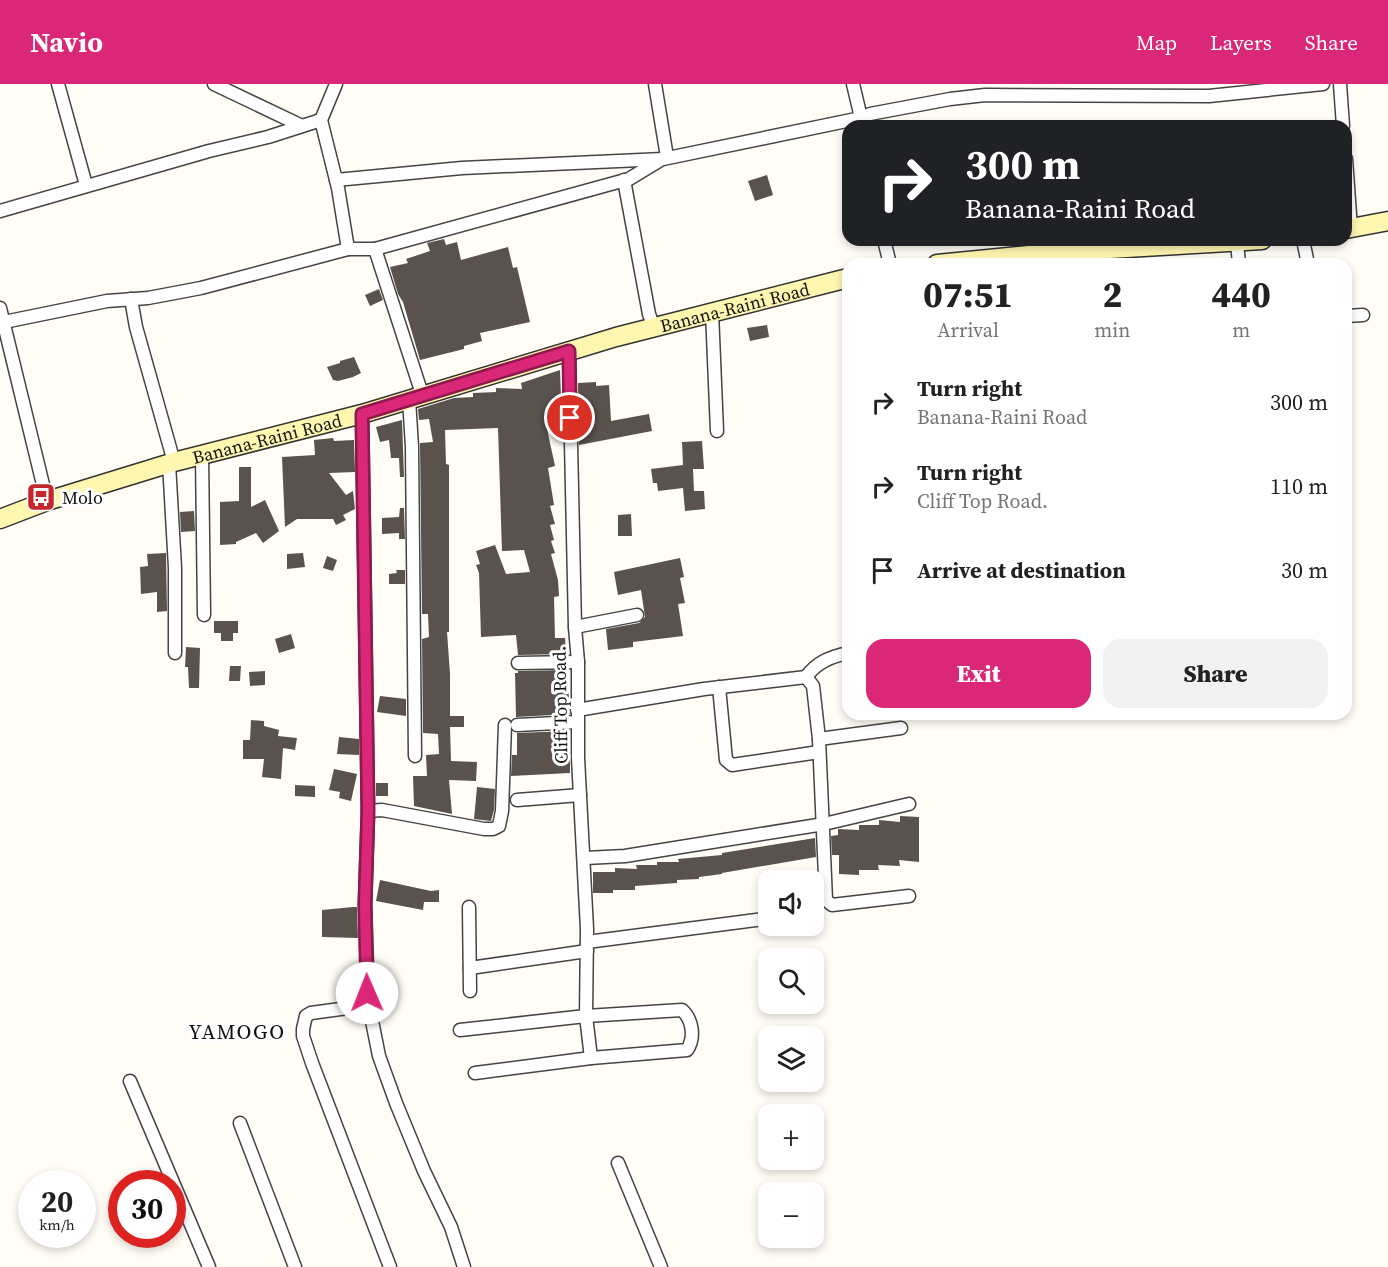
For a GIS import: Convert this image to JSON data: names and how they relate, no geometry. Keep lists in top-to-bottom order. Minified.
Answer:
{"streets":{"main road":["Banana-Raini Road"],"street":["Cliff Top Road."]},"crossings":[["Banana-Raini Road","Cliff Top Road."]],"districts":["YAMOGO"],"places":{"bus stop":["Molo"]},"page":{"header":"Navio","nav":["Map","Layers","Share"],"turn":["300 m","Banana-Raini Road"],"eta":["07:51","Arrival","2","min","440","m"],"list":[{"name":"Turn right","note":"Banana-Raini Road","value":"300 m"},{"name":"Turn right","note":"Cliff Top Road.","value":"110 m"},{"name":"Arrive at destination","value":"30 m"}],"buttons":["Exit","Share"],"map_buttons":["+","−"],"speed":"20 km/h","limit":"30"}}
